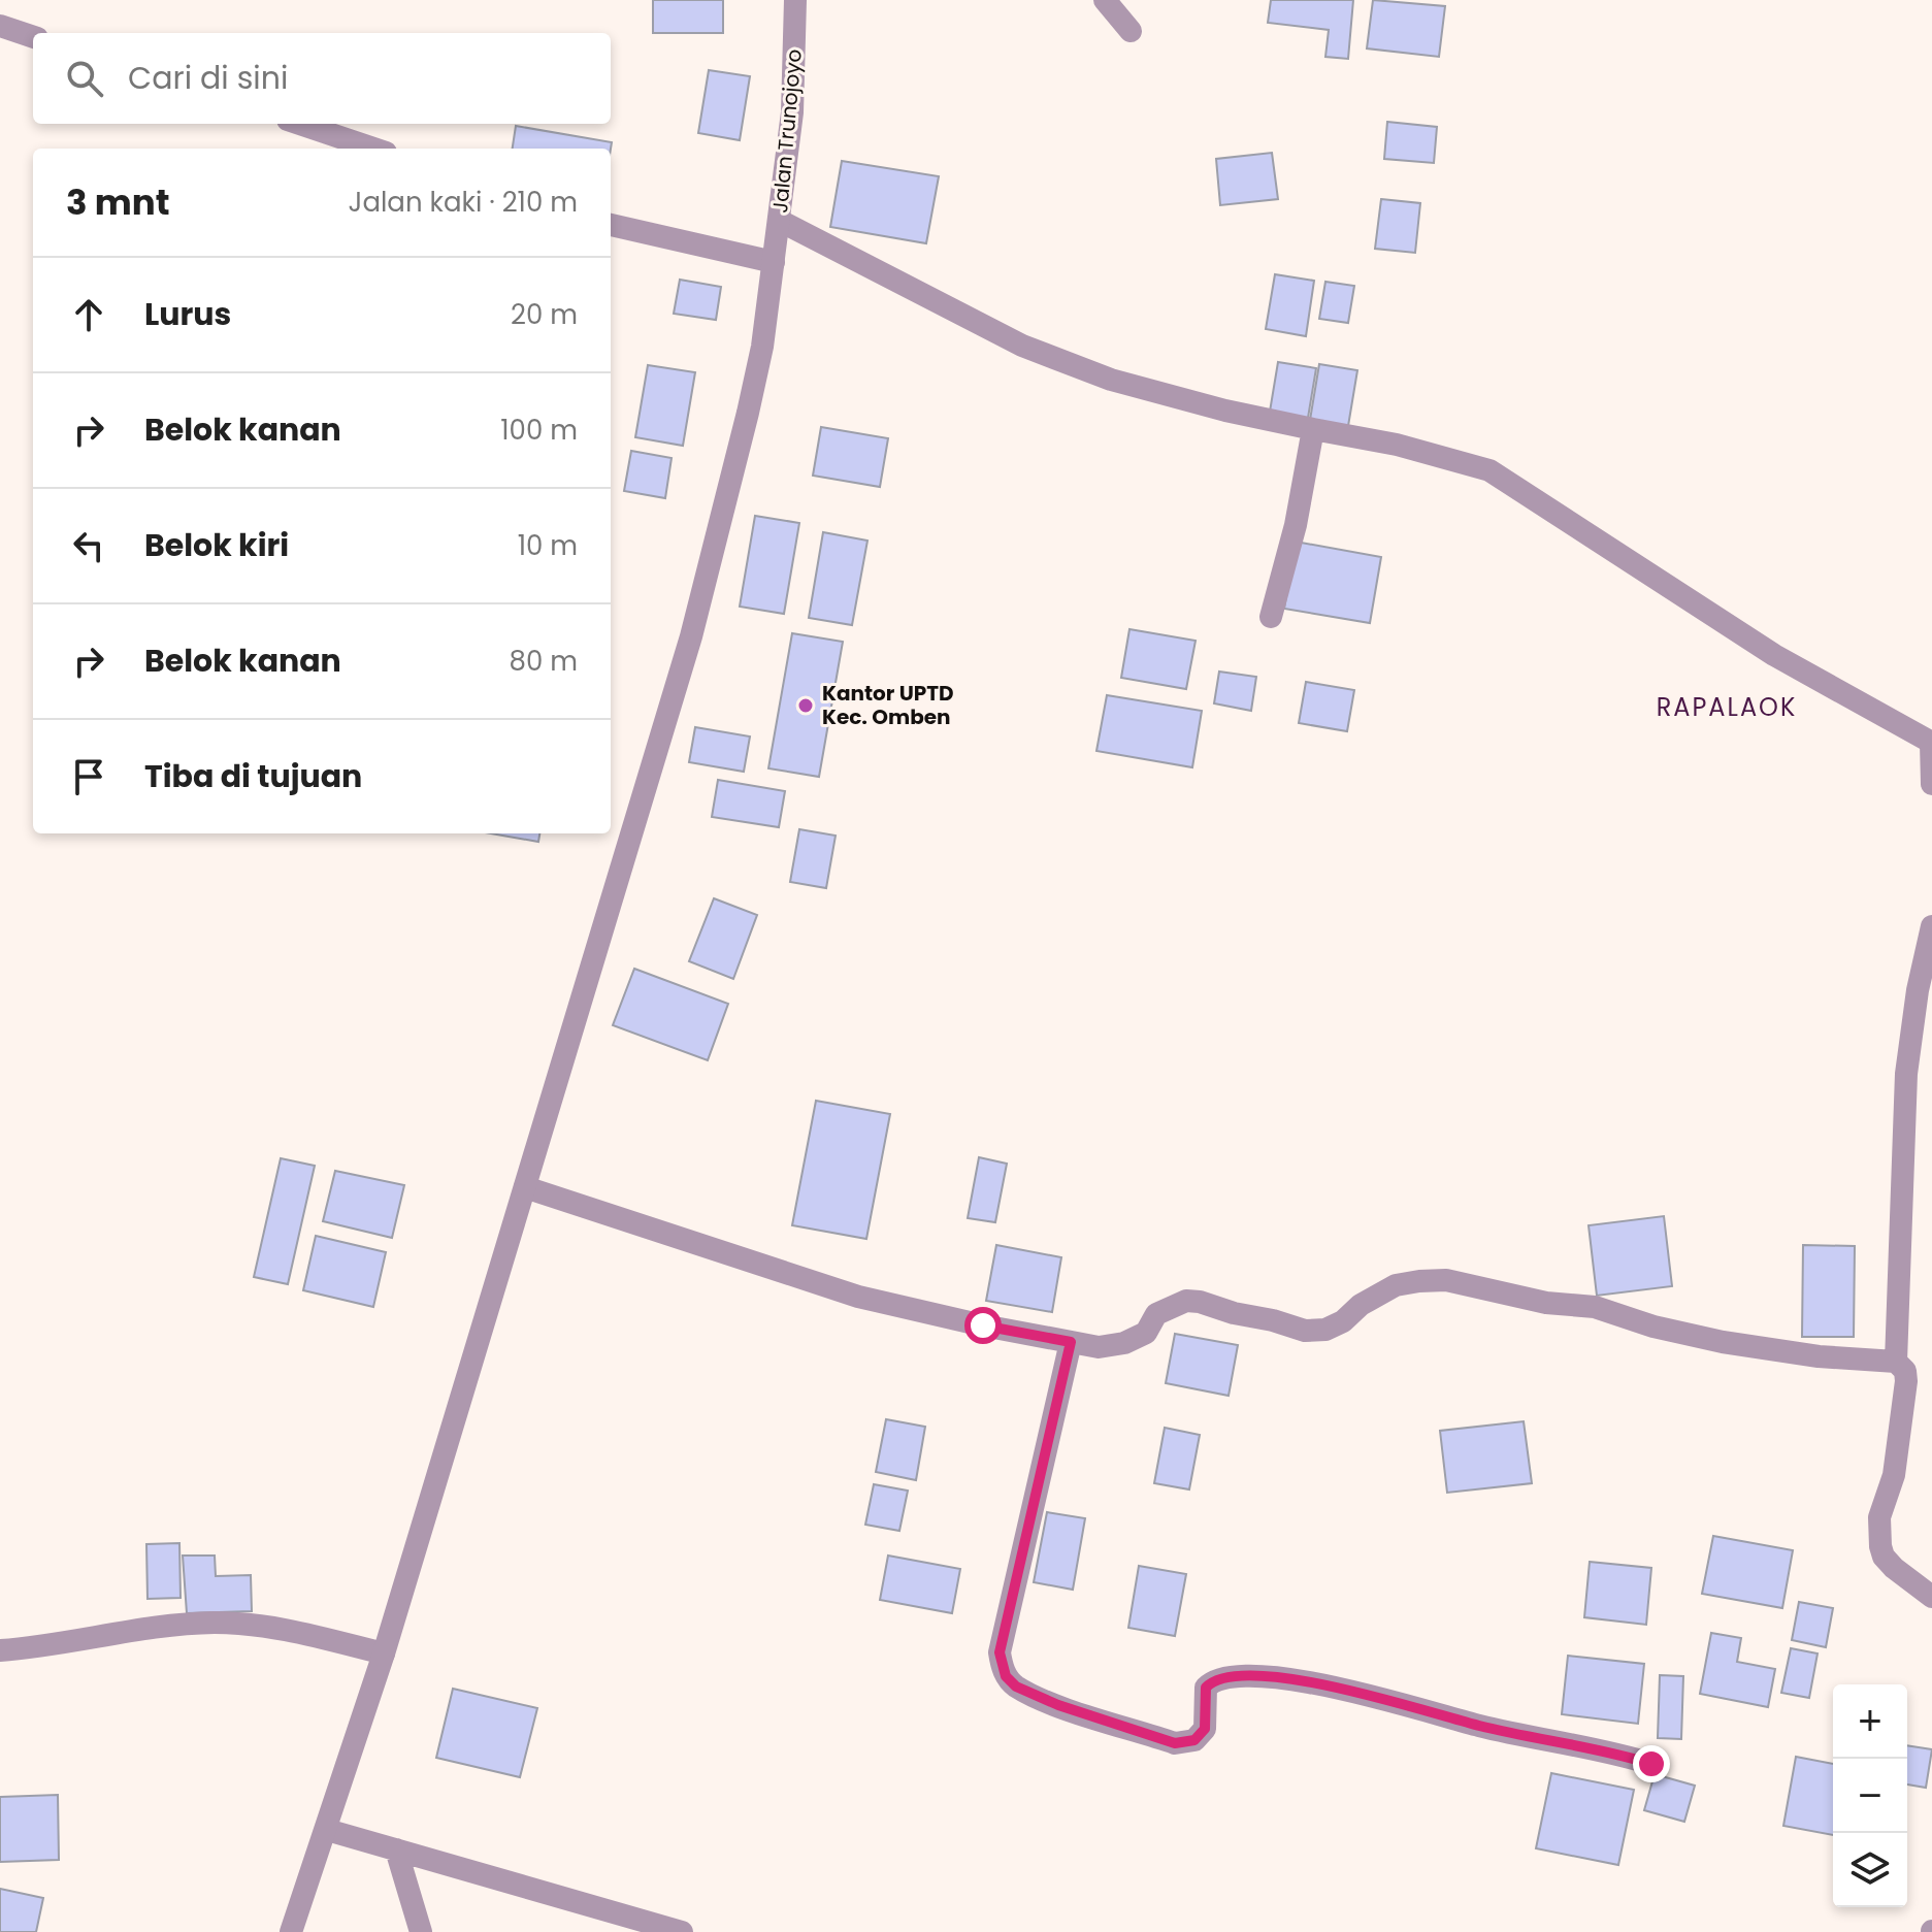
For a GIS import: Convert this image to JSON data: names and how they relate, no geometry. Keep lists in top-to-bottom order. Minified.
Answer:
{"streets":{"street":["Jalan Trunojoyo"]},"districts":["RAPALAOK"],"places":["Kantor UPTD Kec. Omben"],"page":{"search":"Cari di sini","heading":["3 mnt","Jalan kaki · 210 m"],"list":[["Lurus","20 m"],["Belok kanan","100 m"],["Belok kiri","10 m"],["Belok kanan","80 m"],"Tiba di tujuan"],"map_buttons":["+","−"]}}
